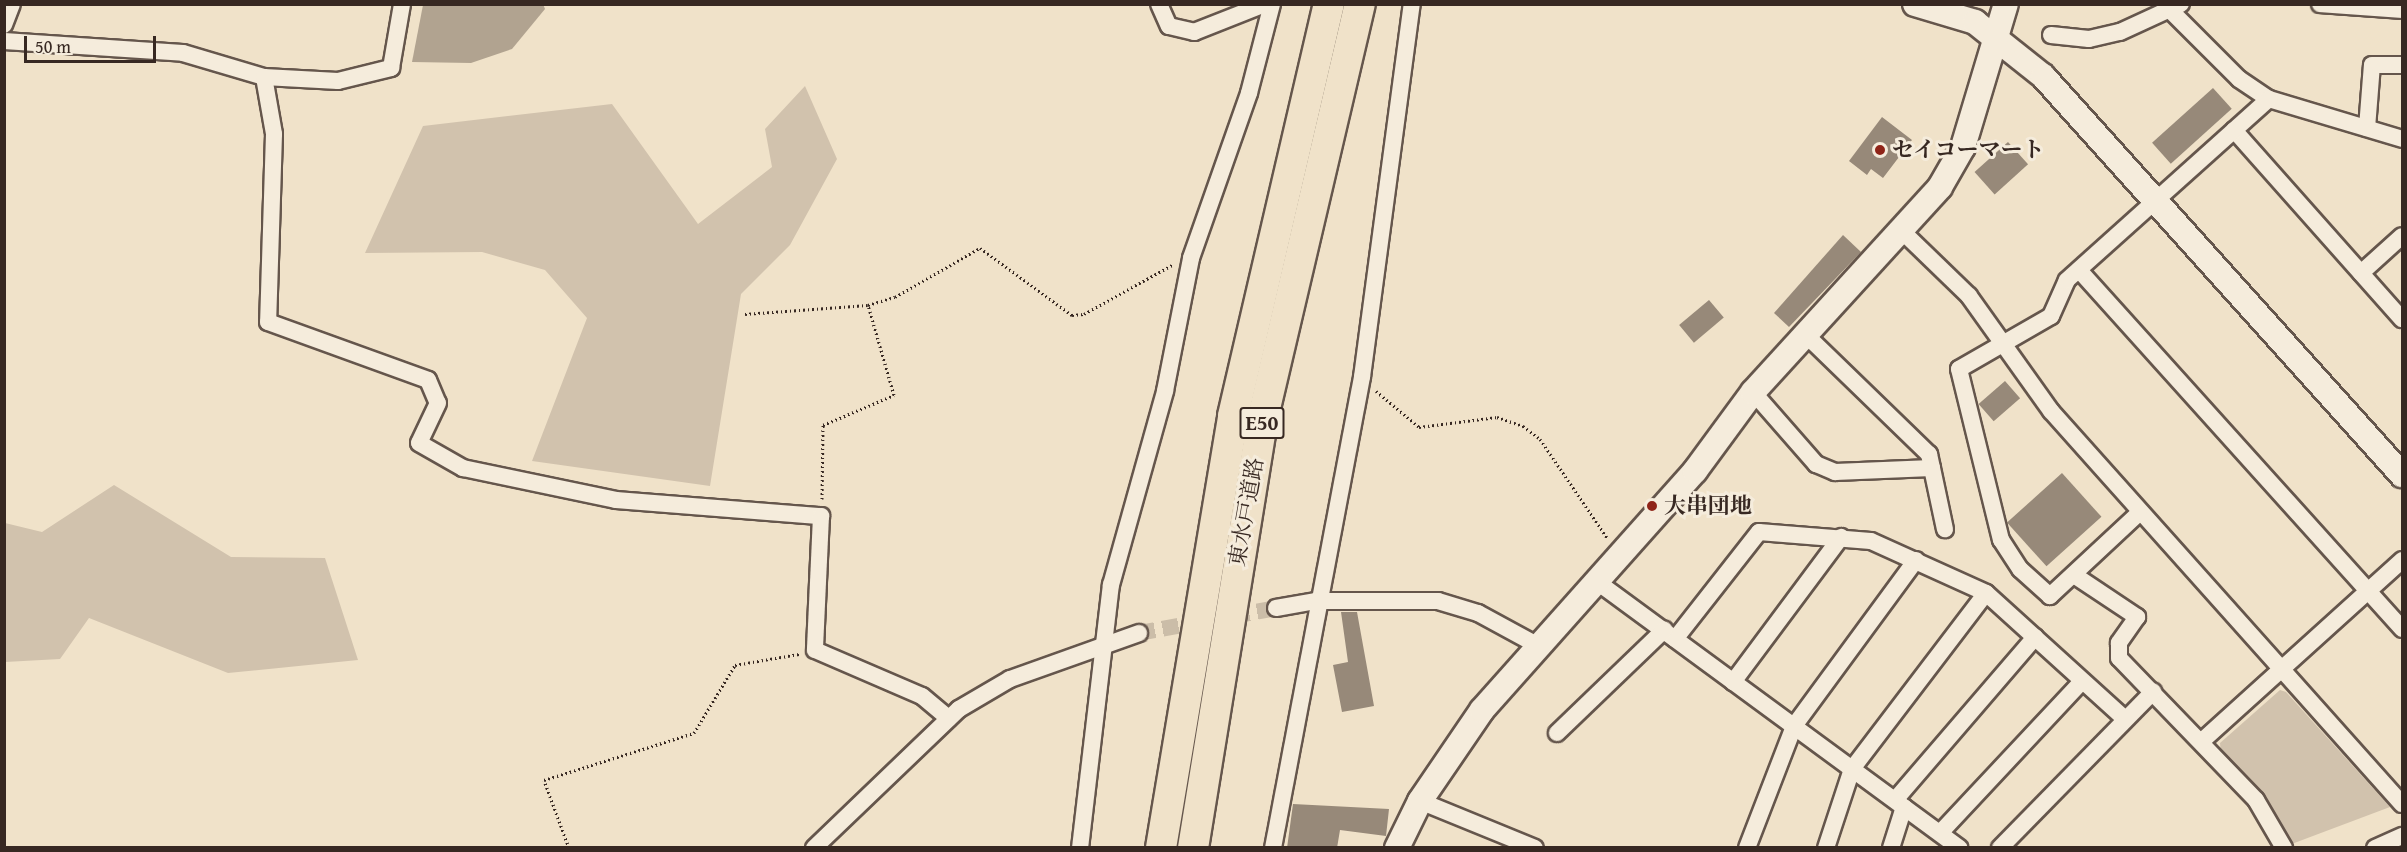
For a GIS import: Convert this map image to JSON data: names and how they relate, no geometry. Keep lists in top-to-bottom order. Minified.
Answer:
{"streets":{"highway":["E50","東水戸道路"]},"places":["セイコーマート","大串団地"],"scale_bar":"50 m"}
